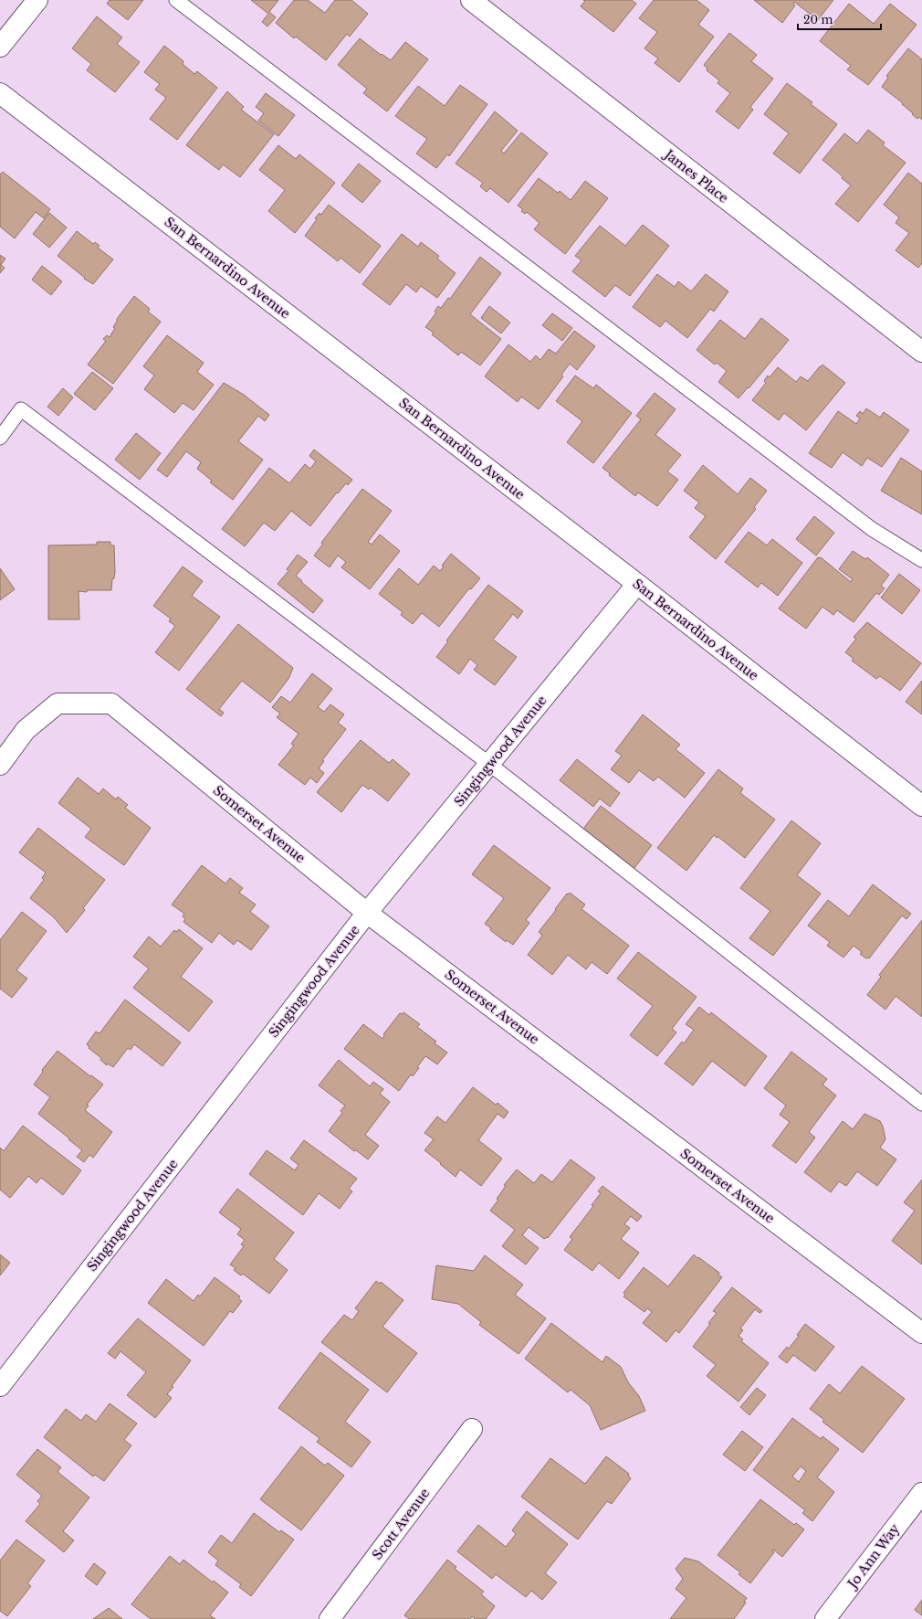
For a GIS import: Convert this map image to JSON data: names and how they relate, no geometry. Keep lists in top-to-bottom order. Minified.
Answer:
{"streets":{"street":["James Place","San Bernardino Avenue","Singingwood Avenue","Somerset Avenue","Scott Avenue","Jo Ann Way"]},"crossings":[["San Bernardino Avenue","Singingwood Avenue"],["Singingwood Avenue","Somerset Avenue"]],"scale_bar":"20 m"}
